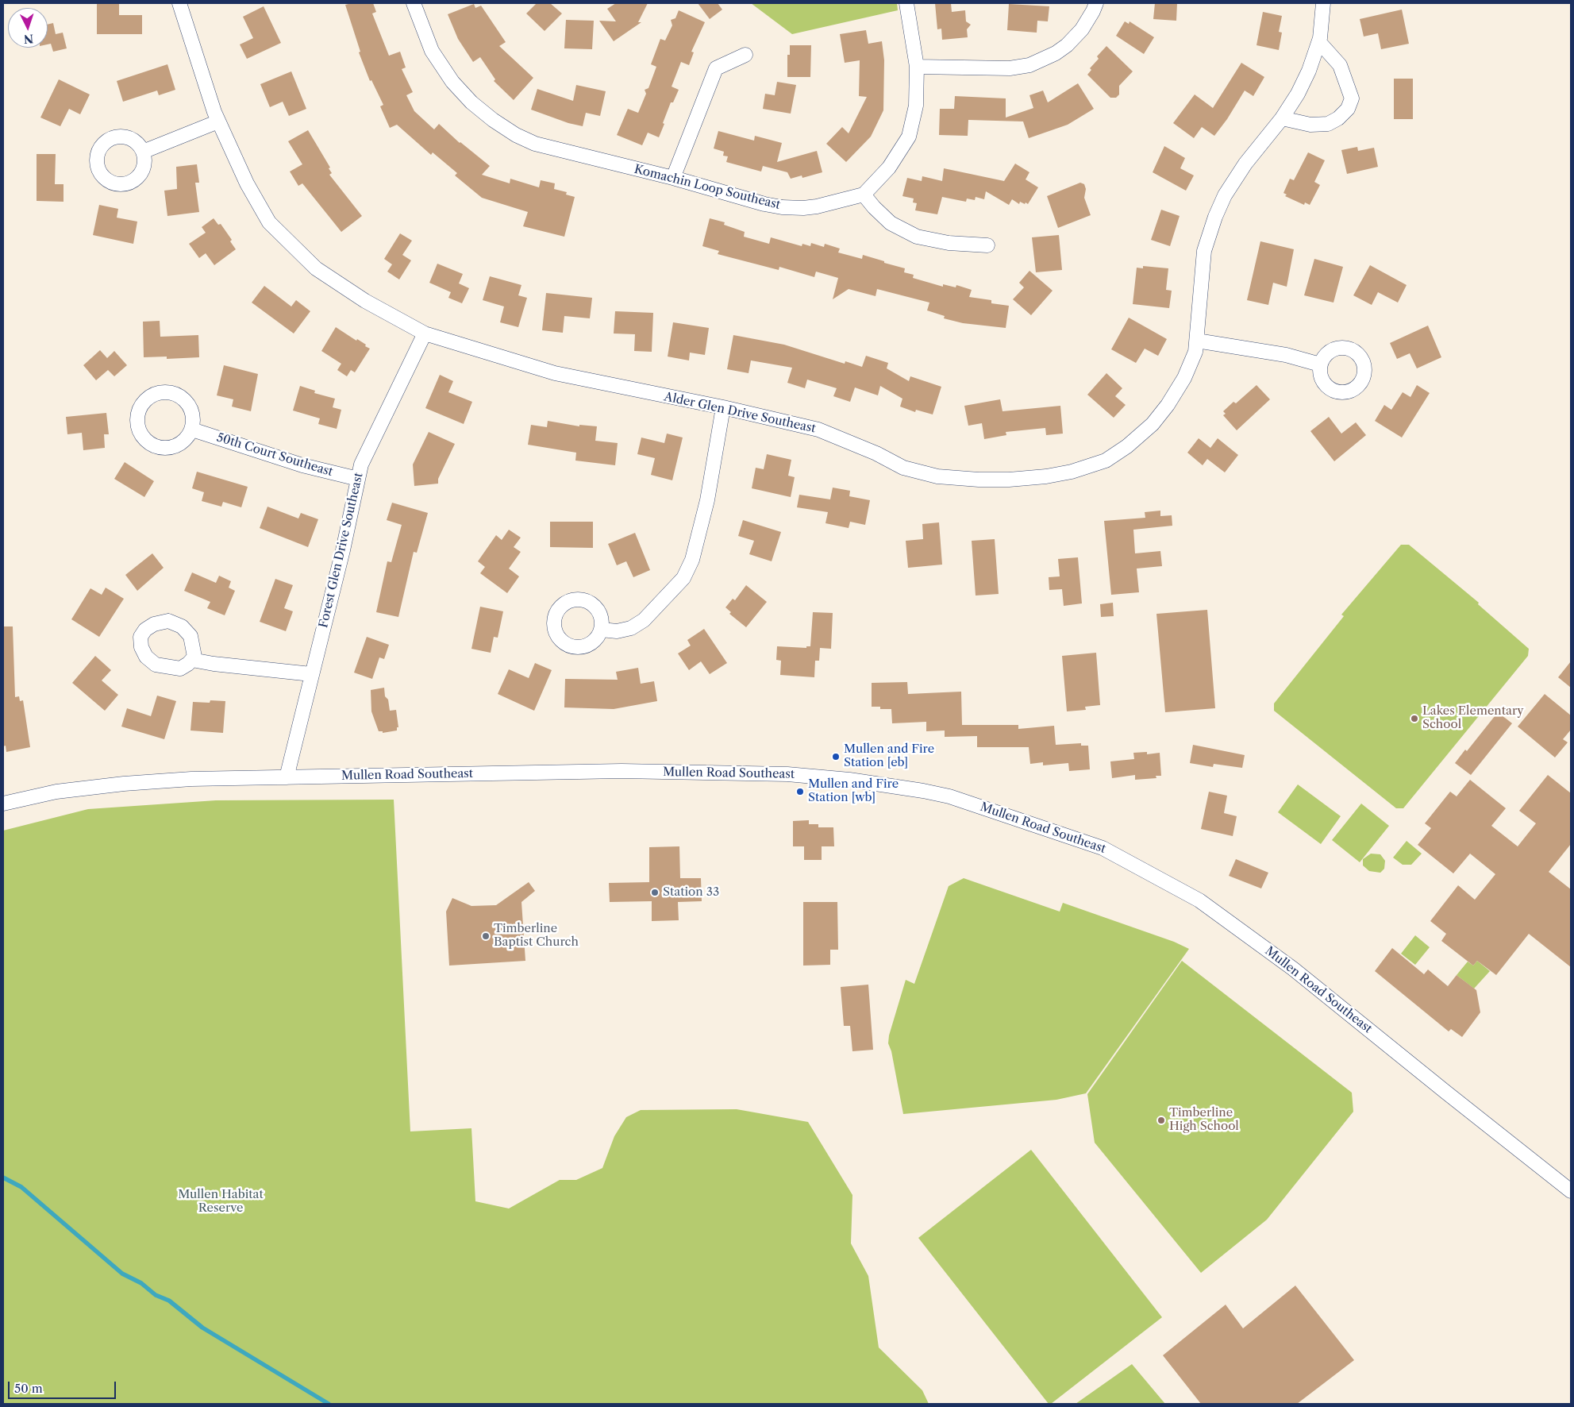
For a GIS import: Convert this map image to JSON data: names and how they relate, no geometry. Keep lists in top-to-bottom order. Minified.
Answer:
{"streets":{"street":["Komachin Loop Southeast","Alder Glen Drive Southeast","50th Court Southeast","Forest Glen Drive Southeast","Mullen Road Southeast"]},"crossings":[["Alder Glen Drive Southeast","Forest Glen Drive Southeast"],["50th Court Southeast","Forest Glen Drive Southeast"],["Forest Glen Drive Southeast","Mullen Road Southeast"]],"parks":["Mullen Habitat Reserve"],"places":["Lakes Elementary School","Mullen and Fire Station [eb]","Mullen and Fire Station [wb]","Station 33","Timberline Baptist Church","Timberline High School"],"scale_bar":"50 m","north":"bottom"}
